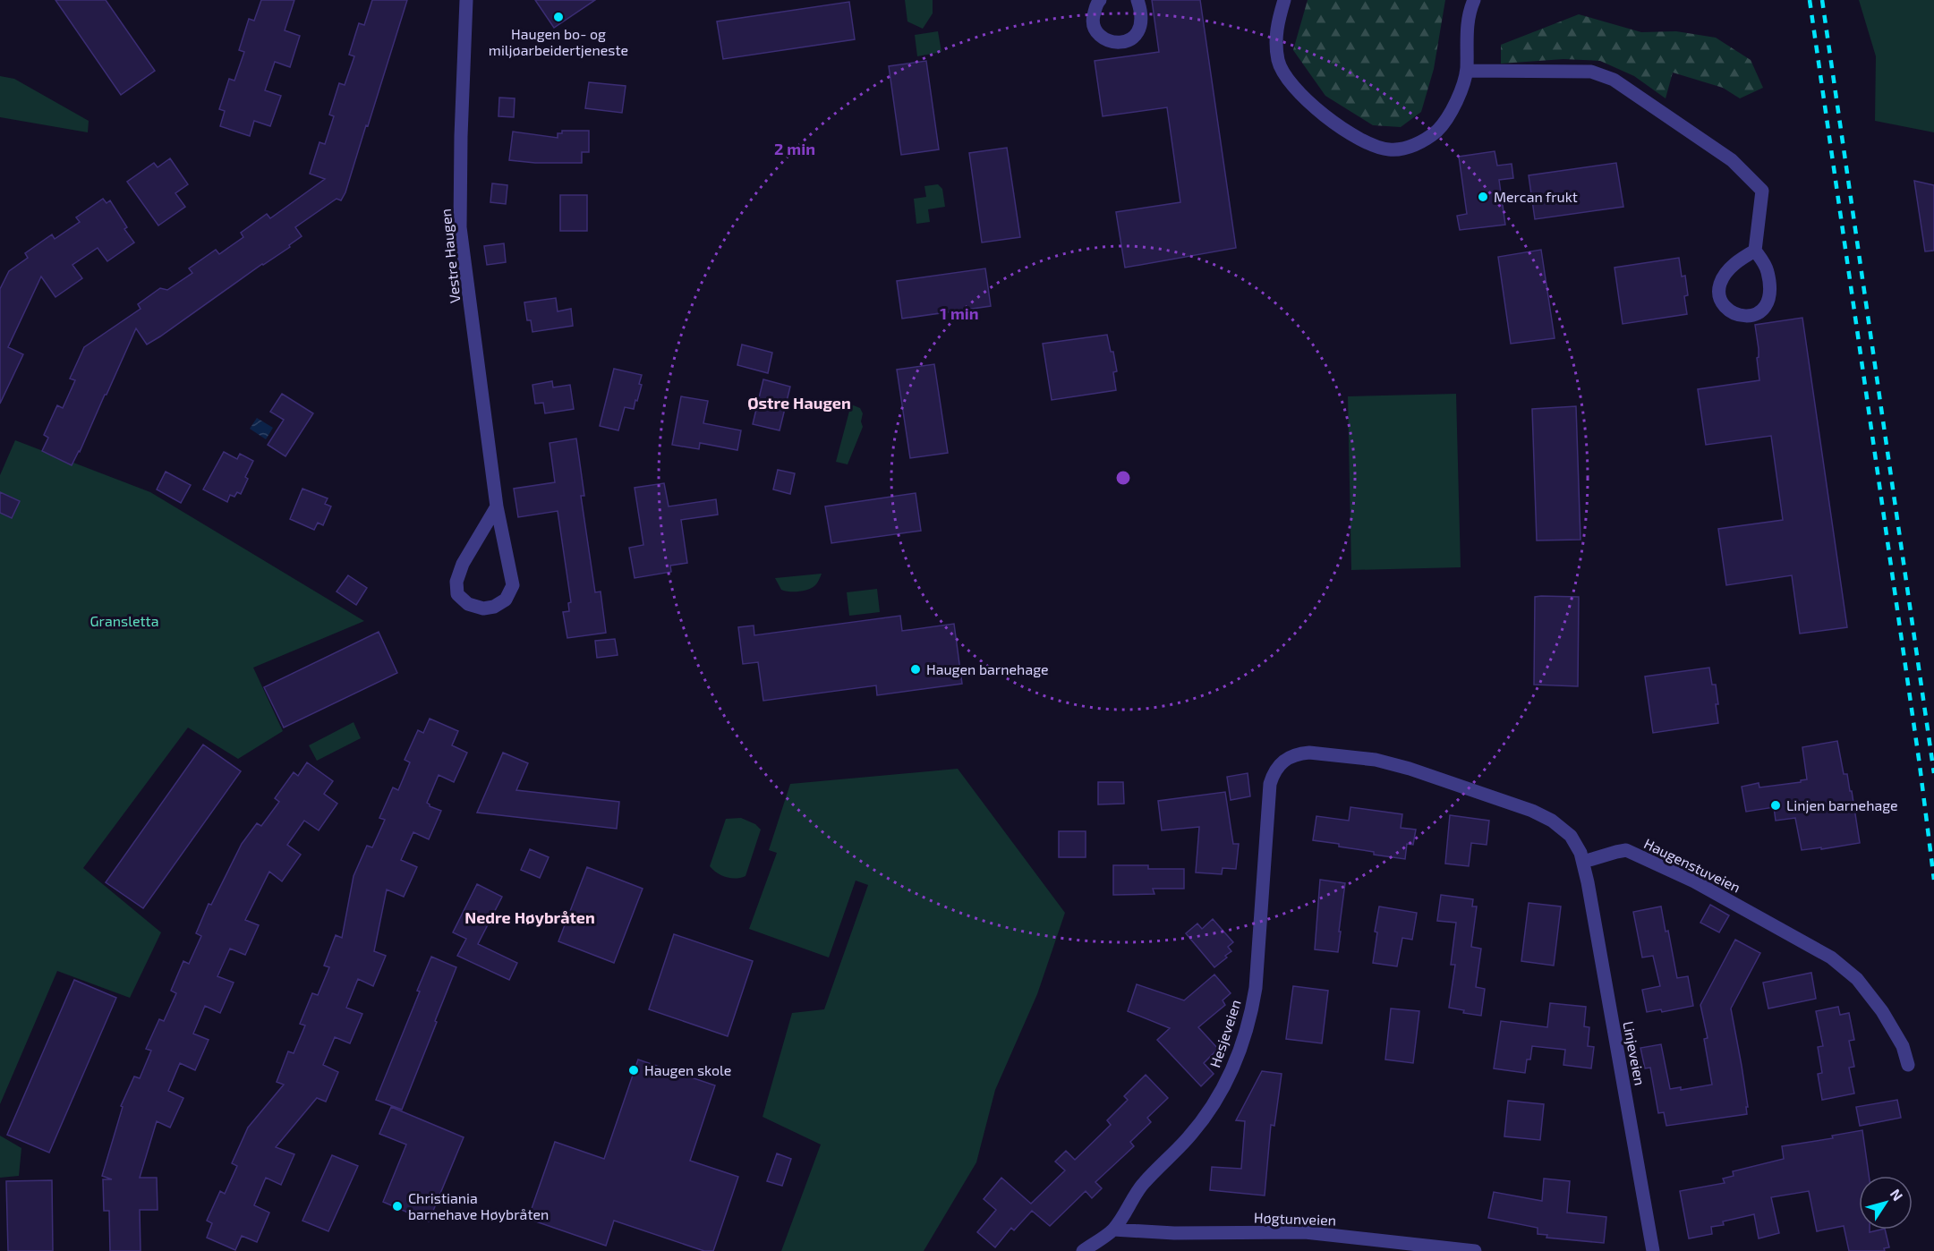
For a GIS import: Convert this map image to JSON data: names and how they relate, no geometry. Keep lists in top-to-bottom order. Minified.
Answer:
{"streets":{"street":["Vestre Haugen","Haugenstuveien","Hesjeveien","Linjeveien","Høgtunveien"]},"crossings":[["Haugenstuveien","Hesjeveien"],["Haugenstuveien","Linjeveien"],["Hesjeveien","Linjeveien"],["Hesjeveien","Høgtunveien"]],"districts":["Østre Haugen","Nedre Høybråten"],"parks":["Gransletta"],"places":["Haugen bo- og miljøarbeidertjeneste","Mercan frukt","Haugen barnehage","Linjen barnehage","Haugen skole","Christiania barnehave Høybråten"],"north":"top right","rings":["2 min","1 min"]}
